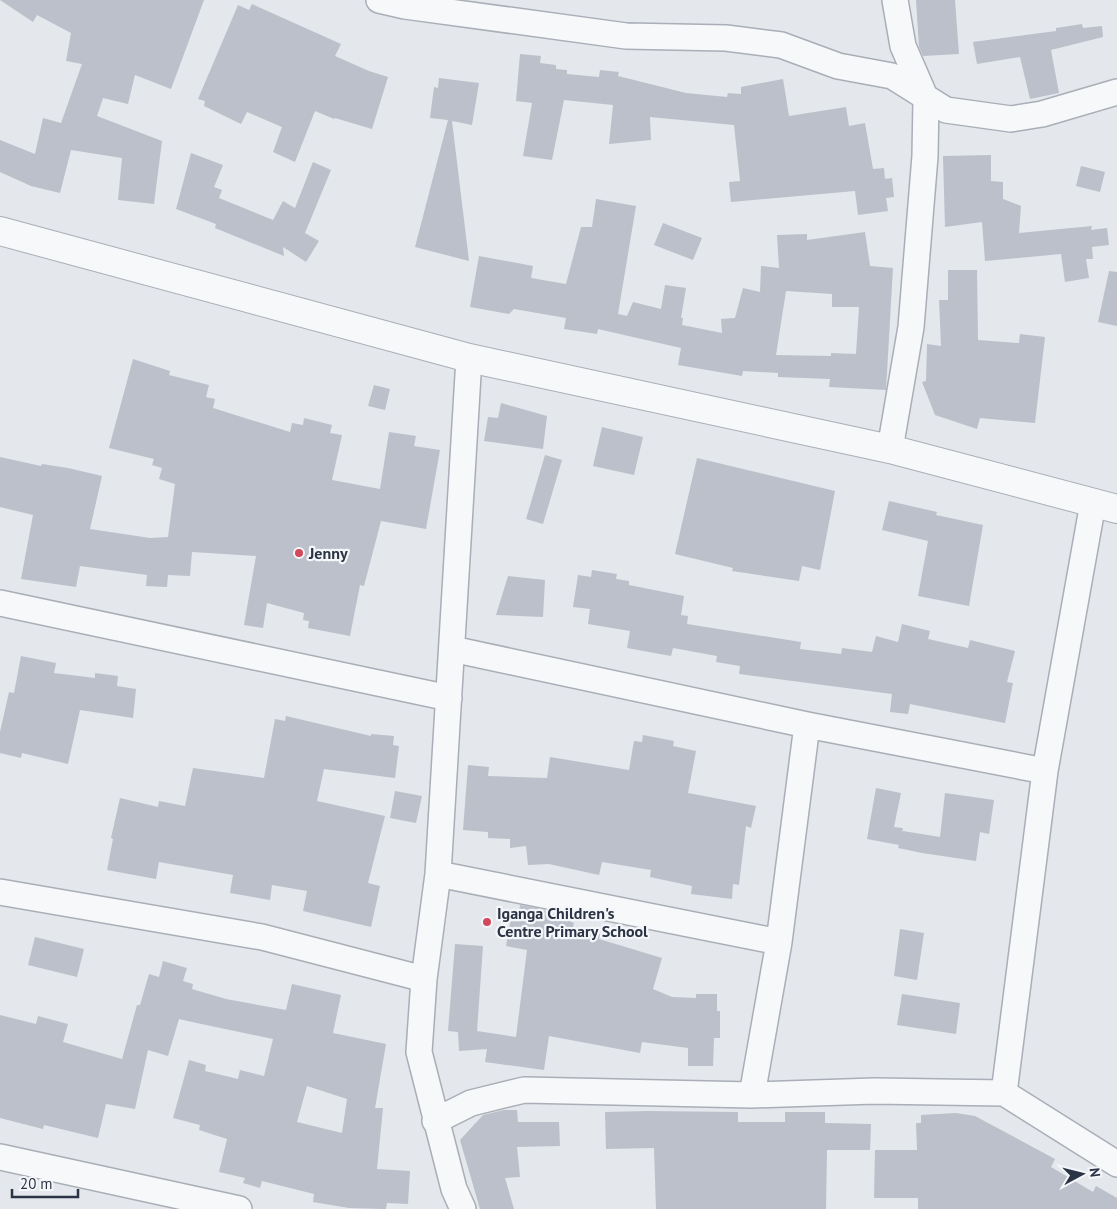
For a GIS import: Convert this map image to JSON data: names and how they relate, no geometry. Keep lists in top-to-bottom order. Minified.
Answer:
{"places":["Jenny","Iganga Children's Centre Primary School"],"scale_bar":"20 m","north":"right"}
